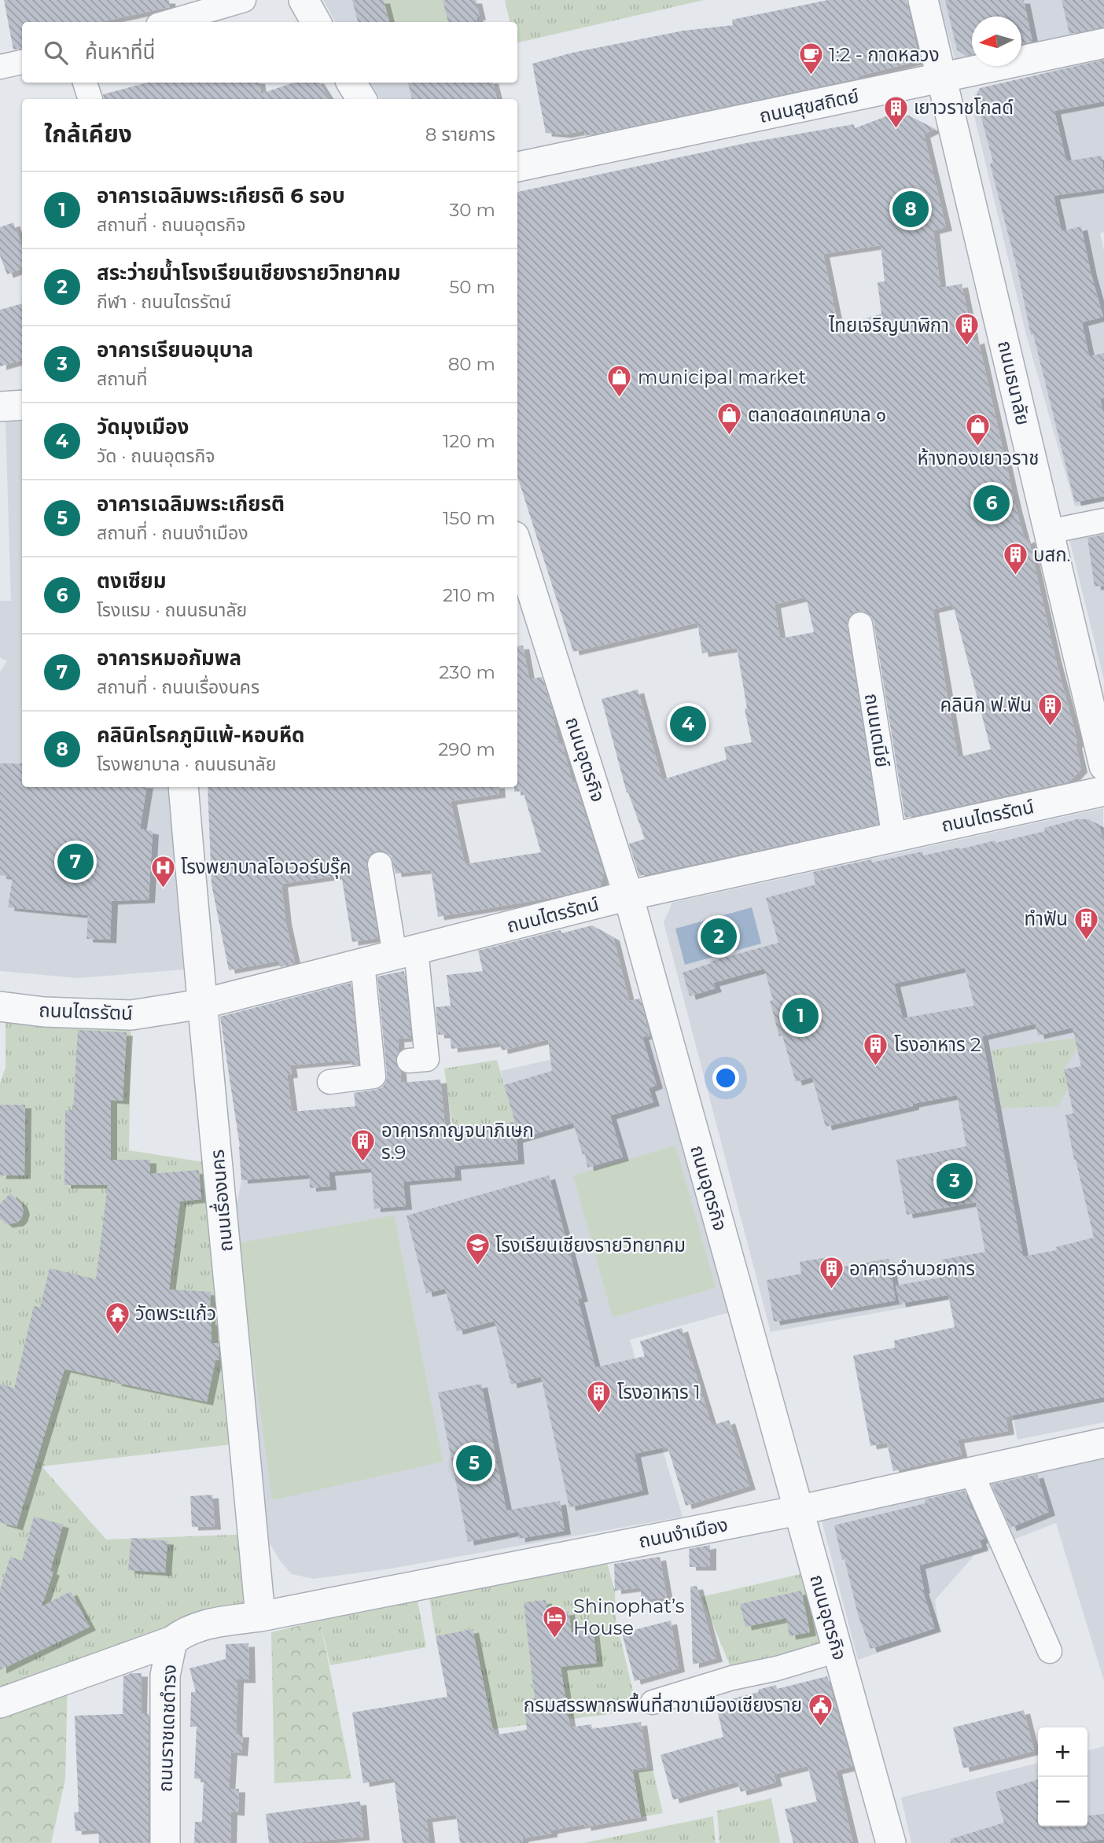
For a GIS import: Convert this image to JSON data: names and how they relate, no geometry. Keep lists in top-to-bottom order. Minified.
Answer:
{"streets":{"street":["ถนนสุขสถิตย์","ถนนธนาลัย","ถนนเตมีย์","ถนนอุตรกิจ","ถนนไตรรัตน์","ถนนเรื่องนคร","ถนนงำเมือง","ถนนราชเดชดำรง"]},"crossings":[["ถนนสุขสถิตย์","ถนนธนาลัย"],["ถนนเตมีย์","ถนนไตรรัตน์"],["ถนนอุตรกิจ","ถนนไตรรัตน์"],["ถนนอุตรกิจ","ถนนงำเมือง"],["ถนนไตรรัตน์","ถนนเรื่องนคร"],["ถนนเรื่องนคร","ถนนงำเมือง"],["ถนนเรื่องนคร","ถนนราชเดชดำรง"],["ถนนงำเมือง","ถนนราชเดชดำรง"]],"places":{"cafe":["1:2 - กาดหลวง"],"building":["เยาวราชโกลด์","ไทยเจริญนาฬิกา","บสก.","คลินิก ฟ.ฟัน","ทำฟัน","โรงอาหาร 2","อาคารกาญจนาภิเษก ร.9","อาคารอำนวยการ","โรงอาหาร 1"],"shop":["municipal market","ตลาดสดเทศบาล ๑","ห้างทองเยาวราช"],"hospital":["โรงพยาบาลโอเวอร์บรุ๊ค"],"school or university":["โรงเรียนเชียงรายวิทยาคม"],"temple":["วัดพระแก้ว"],"hotel":["Shinophat’s House"],"public building":["กรมสรรพากรพื้นที่สาขาเมืองเชียงราย"]},"north":"left","page":{"search":"ค้นหาที่นี่","heading":["ใกล้เคียง","8 รายการ"],"list":[{"mark":"1","name":"อาคารเฉลิมพระเกียรติ 6 รอบ","note":"สถานที่ · ถนนอุตรกิจ","value":"30 m"},{"mark":"2","name":"สระว่ายน้ำโรงเรียนเชียงรายวิทยาคม","note":"กีฬา · ถนนไตรรัตน์","value":"50 m"},{"mark":"3","name":"อาคารเรียนอนุบาล","note":"สถานที่","value":"80 m"},{"mark":"4","name":"วัดมุงเมือง","note":"วัด · ถนนอุตรกิจ","value":"120 m"},{"mark":"5","name":"อาคารเฉลิมพระเกียรติ","note":"สถานที่ · ถนนงำเมือง","value":"150 m"},{"mark":"6","name":"ตงเซียม","note":"โรงแรม · ถนนธนาลัย","value":"210 m"},{"mark":"7","name":"อาคารหมอกัมพล","note":"สถานที่ · ถนนเรื่องนคร","value":"230 m"},{"mark":"8","name":"คลินิคโรคภูมิแพ้-หอบหืด","note":"โรงพยาบาล · ถนนธนาลัย","value":"290 m"}],"pins":["8","6","4","7","2","1","3","5"],"map_buttons":["+","−"]}}
